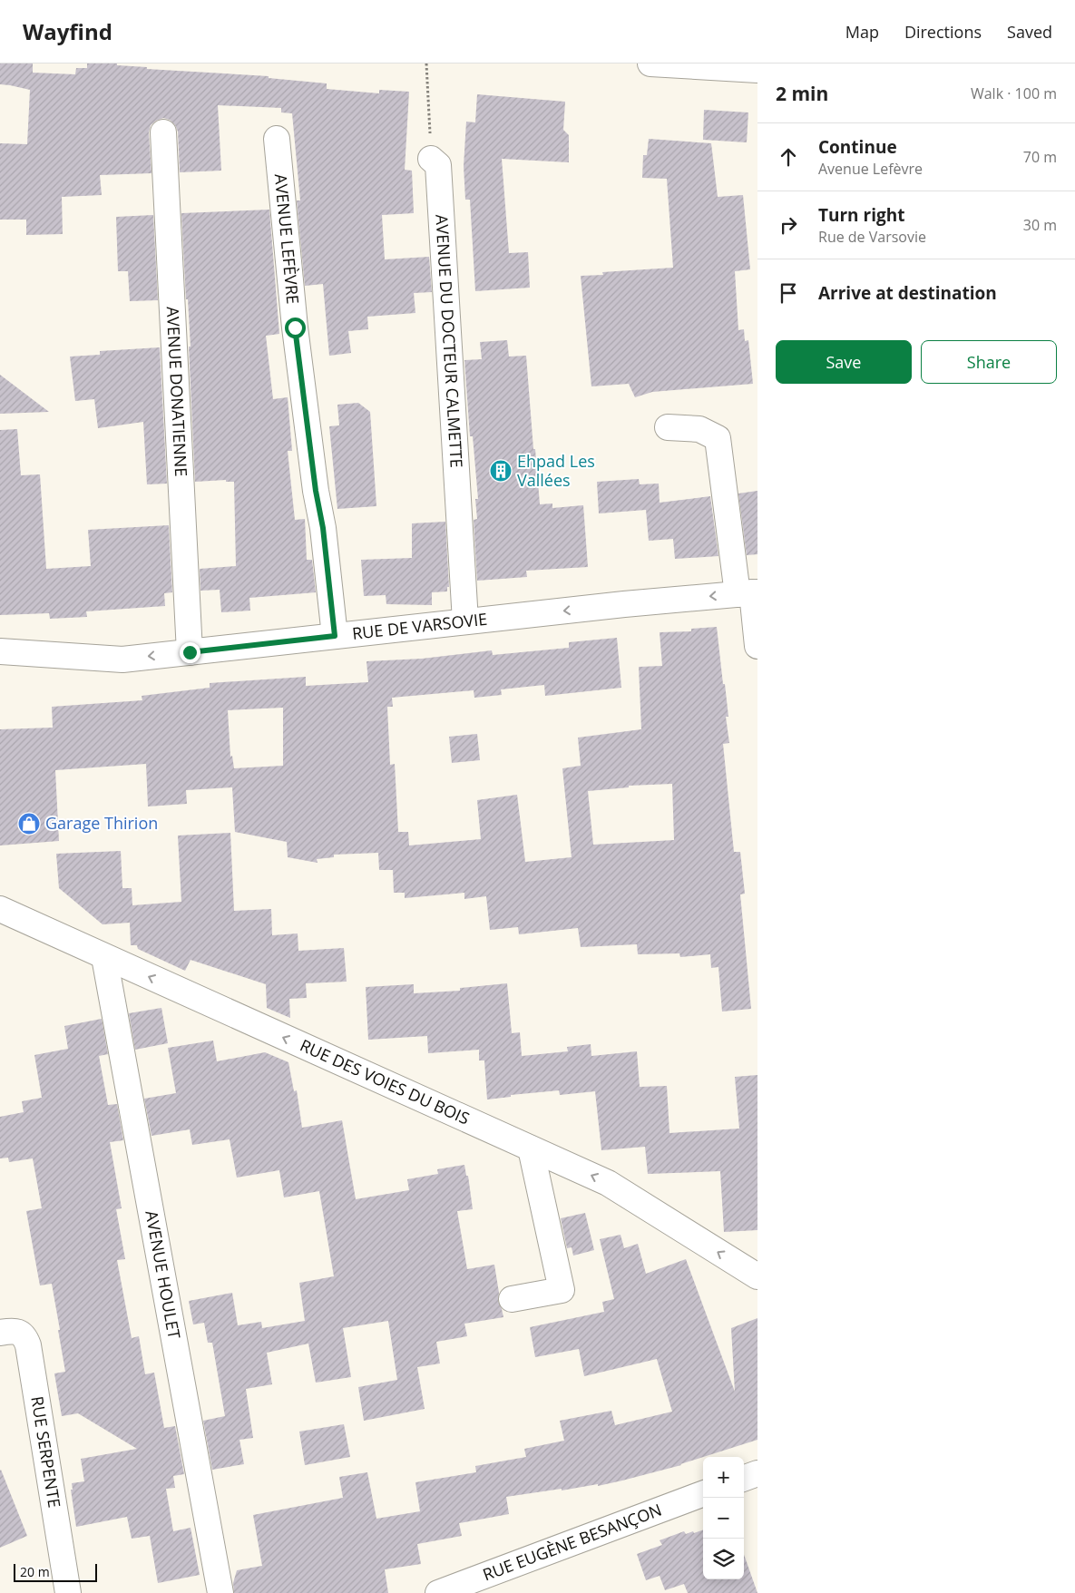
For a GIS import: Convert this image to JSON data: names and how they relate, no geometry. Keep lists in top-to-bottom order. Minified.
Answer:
{"streets":{"street":["AVENUE LEFÈVRE","AVENUE DU DOCTEUR CALMETTE","AVENUE DONATIENNE","RUE DE VARSOVIE","RUE DES VOIES DU BOIS","AVENUE HOULET","RUE SERPENTE","RUE EUGÈNE BESANÇON"]},"crossings":[["AVENUE LEFÈVRE","RUE DE VARSOVIE"],["AVENUE DU DOCTEUR CALMETTE","RUE DE VARSOVIE"],["AVENUE DONATIENNE","RUE DE VARSOVIE"],["RUE DES VOIES DU BOIS","AVENUE HOULET"]],"one_way":["RUE DE VARSOVIE","RUE DES VOIES DU BOIS"],"places":{"building":["Ehpad Les Vallées"],"shop":["Garage Thirion"]},"scale_bar":"20 m","page":{"header":"Wayfind","nav":["Map","Directions","Saved"],"heading":["2 min","Walk · 100 m"],"list":[["Continue","Avenue Lefèvre","70 m"],["Turn right","Rue de Varsovie","30 m"],"Arrive at destination"],"buttons":["Save","Share"],"map_buttons":["+","−"],"scale":"20 m"}}
